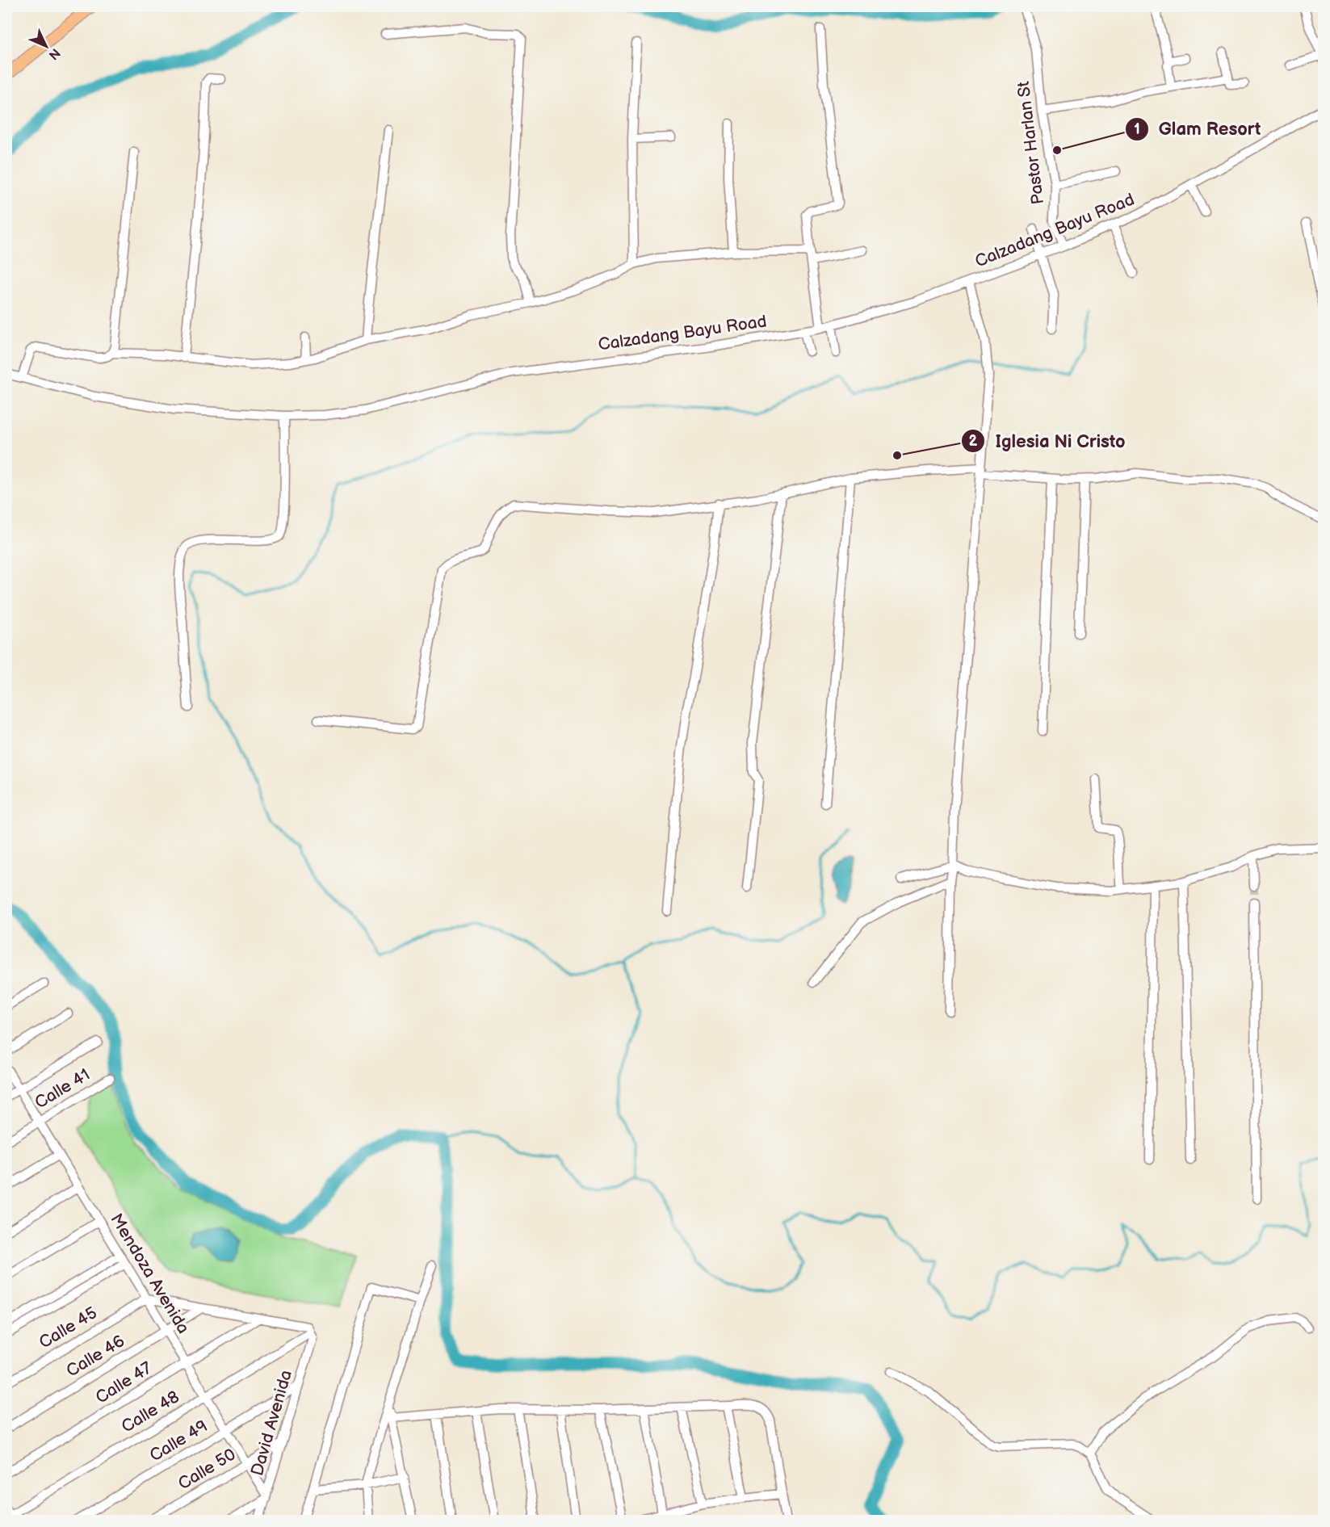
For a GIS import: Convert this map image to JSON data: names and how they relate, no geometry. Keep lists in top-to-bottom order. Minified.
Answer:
{"streets":{"street":["Pastor Harlan St","Calzadang Bayu Road","Calle 41","Mendoza Avenida","Calle 45","Calle 46","Calle 47","Calle 48","David Avenida","Calle 49","Calle 50"]},"crossings":[["Pastor Harlan St","Calzadang Bayu Road"],["Calle 41","Mendoza Avenida"],["Mendoza Avenida","Calle 45"],["Mendoza Avenida","Calle 46"],["Mendoza Avenida","Calle 47"],["Mendoza Avenida","Calle 48"],["Mendoza Avenida","David Avenida"],["Mendoza Avenida","Calle 49"],["Mendoza Avenida","Calle 50"],["Calle 48","David Avenida"],["David Avenida","Calle 49"],["David Avenida","Calle 50"]],"places":["Glam Resort","Iglesia Ni Cristo"],"north":"bottom right"}
